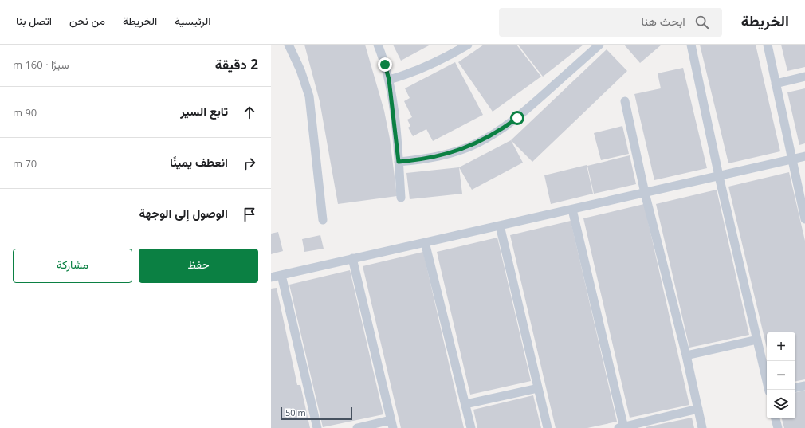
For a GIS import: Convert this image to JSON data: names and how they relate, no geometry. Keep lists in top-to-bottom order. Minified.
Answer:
{"scale_bar":"50 m","page":{"header":"الخريطة","search":"ابحث هنا","nav":["الرئيسية","الخريطة","من نحن","اتصل بنا"],"heading":["2 دقيقة","سيرًا · 160 m"],"list":[["تابع السير","90 m"],["انعطف يمينًا","70 m"],"الوصول إلى الوجهة"],"buttons":["حفظ","مشاركة"],"map_buttons":["+","−"],"scale":"50 m"}}
